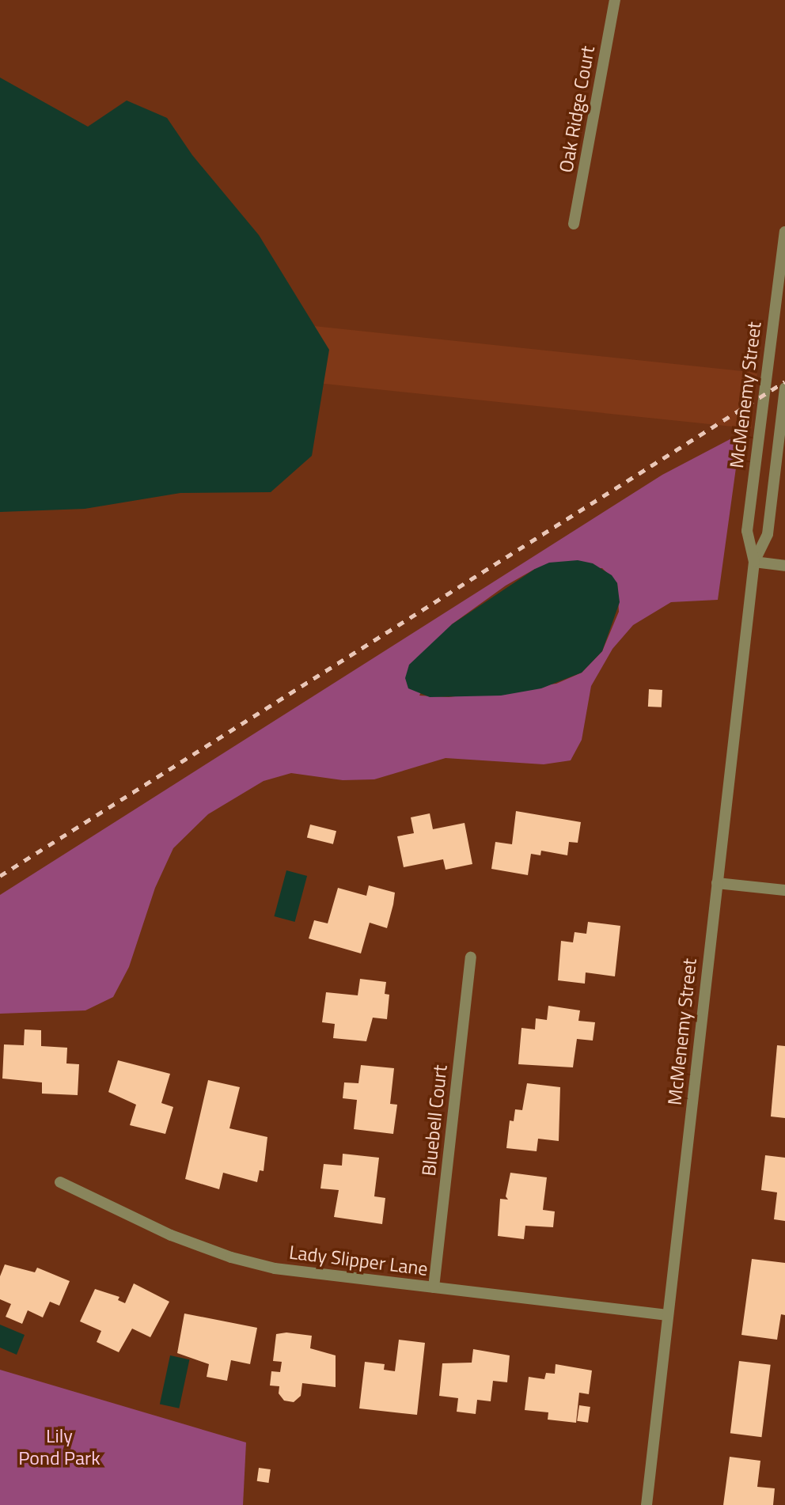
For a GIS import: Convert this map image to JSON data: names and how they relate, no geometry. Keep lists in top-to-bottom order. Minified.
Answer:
{"streets":{"street":["Oak Ridge Court","McMenemy Street","Bluebell Court","Lady Slipper Lane"]},"crossings":[["McMenemy Street","Lady Slipper Lane"],["Bluebell Court","Lady Slipper Lane"]],"parks":["Lily Pond Park"]}
